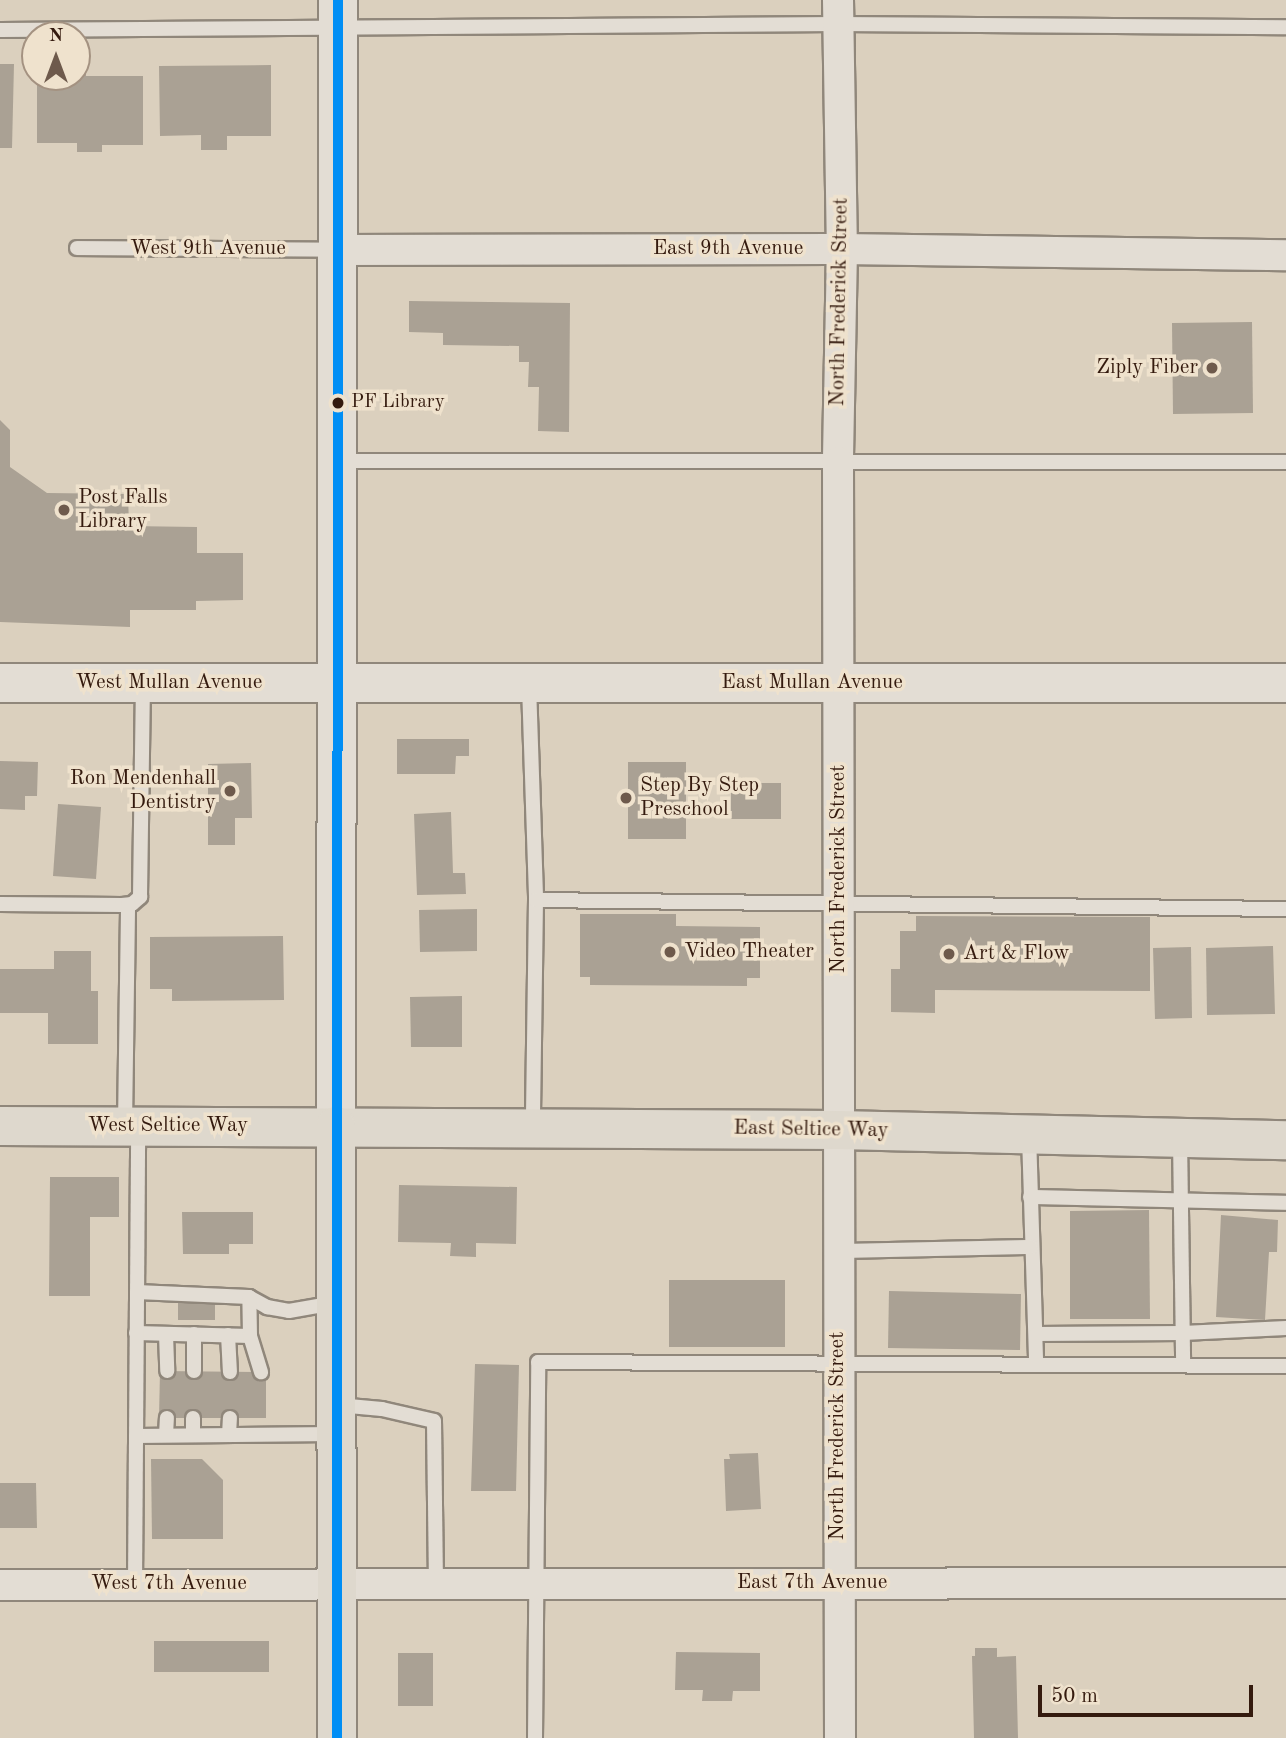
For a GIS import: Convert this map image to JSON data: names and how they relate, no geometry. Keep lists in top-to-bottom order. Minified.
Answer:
{"streets":{"main road":["West Seltice Way","East Seltice Way"],"street":["East 9th Avenue","North Frederick Street","West Mullan Avenue","East Mullan Avenue","East 7th Avenue","West 7th Avenue"],"lane":["West 9th Avenue"]},"crossings":[["West 9th Avenue","East 9th Avenue"],["East 9th Avenue","North Frederick Street"],["North Frederick Street","East Mullan Avenue"],["North Frederick Street","East Seltice Way"],["North Frederick Street","East 7th Avenue"],["West Mullan Avenue","East Mullan Avenue"],["West Seltice Way","East Seltice Way"],["East 7th Avenue","West 7th Avenue"]],"places":["Ziply Fiber","PF Library","Post Falls Library","Ron Mendenhall Dentistry","Step By Step Preschool","Video Theater","Art & Flow"],"scale_bar":"50 m","north":"top"}
